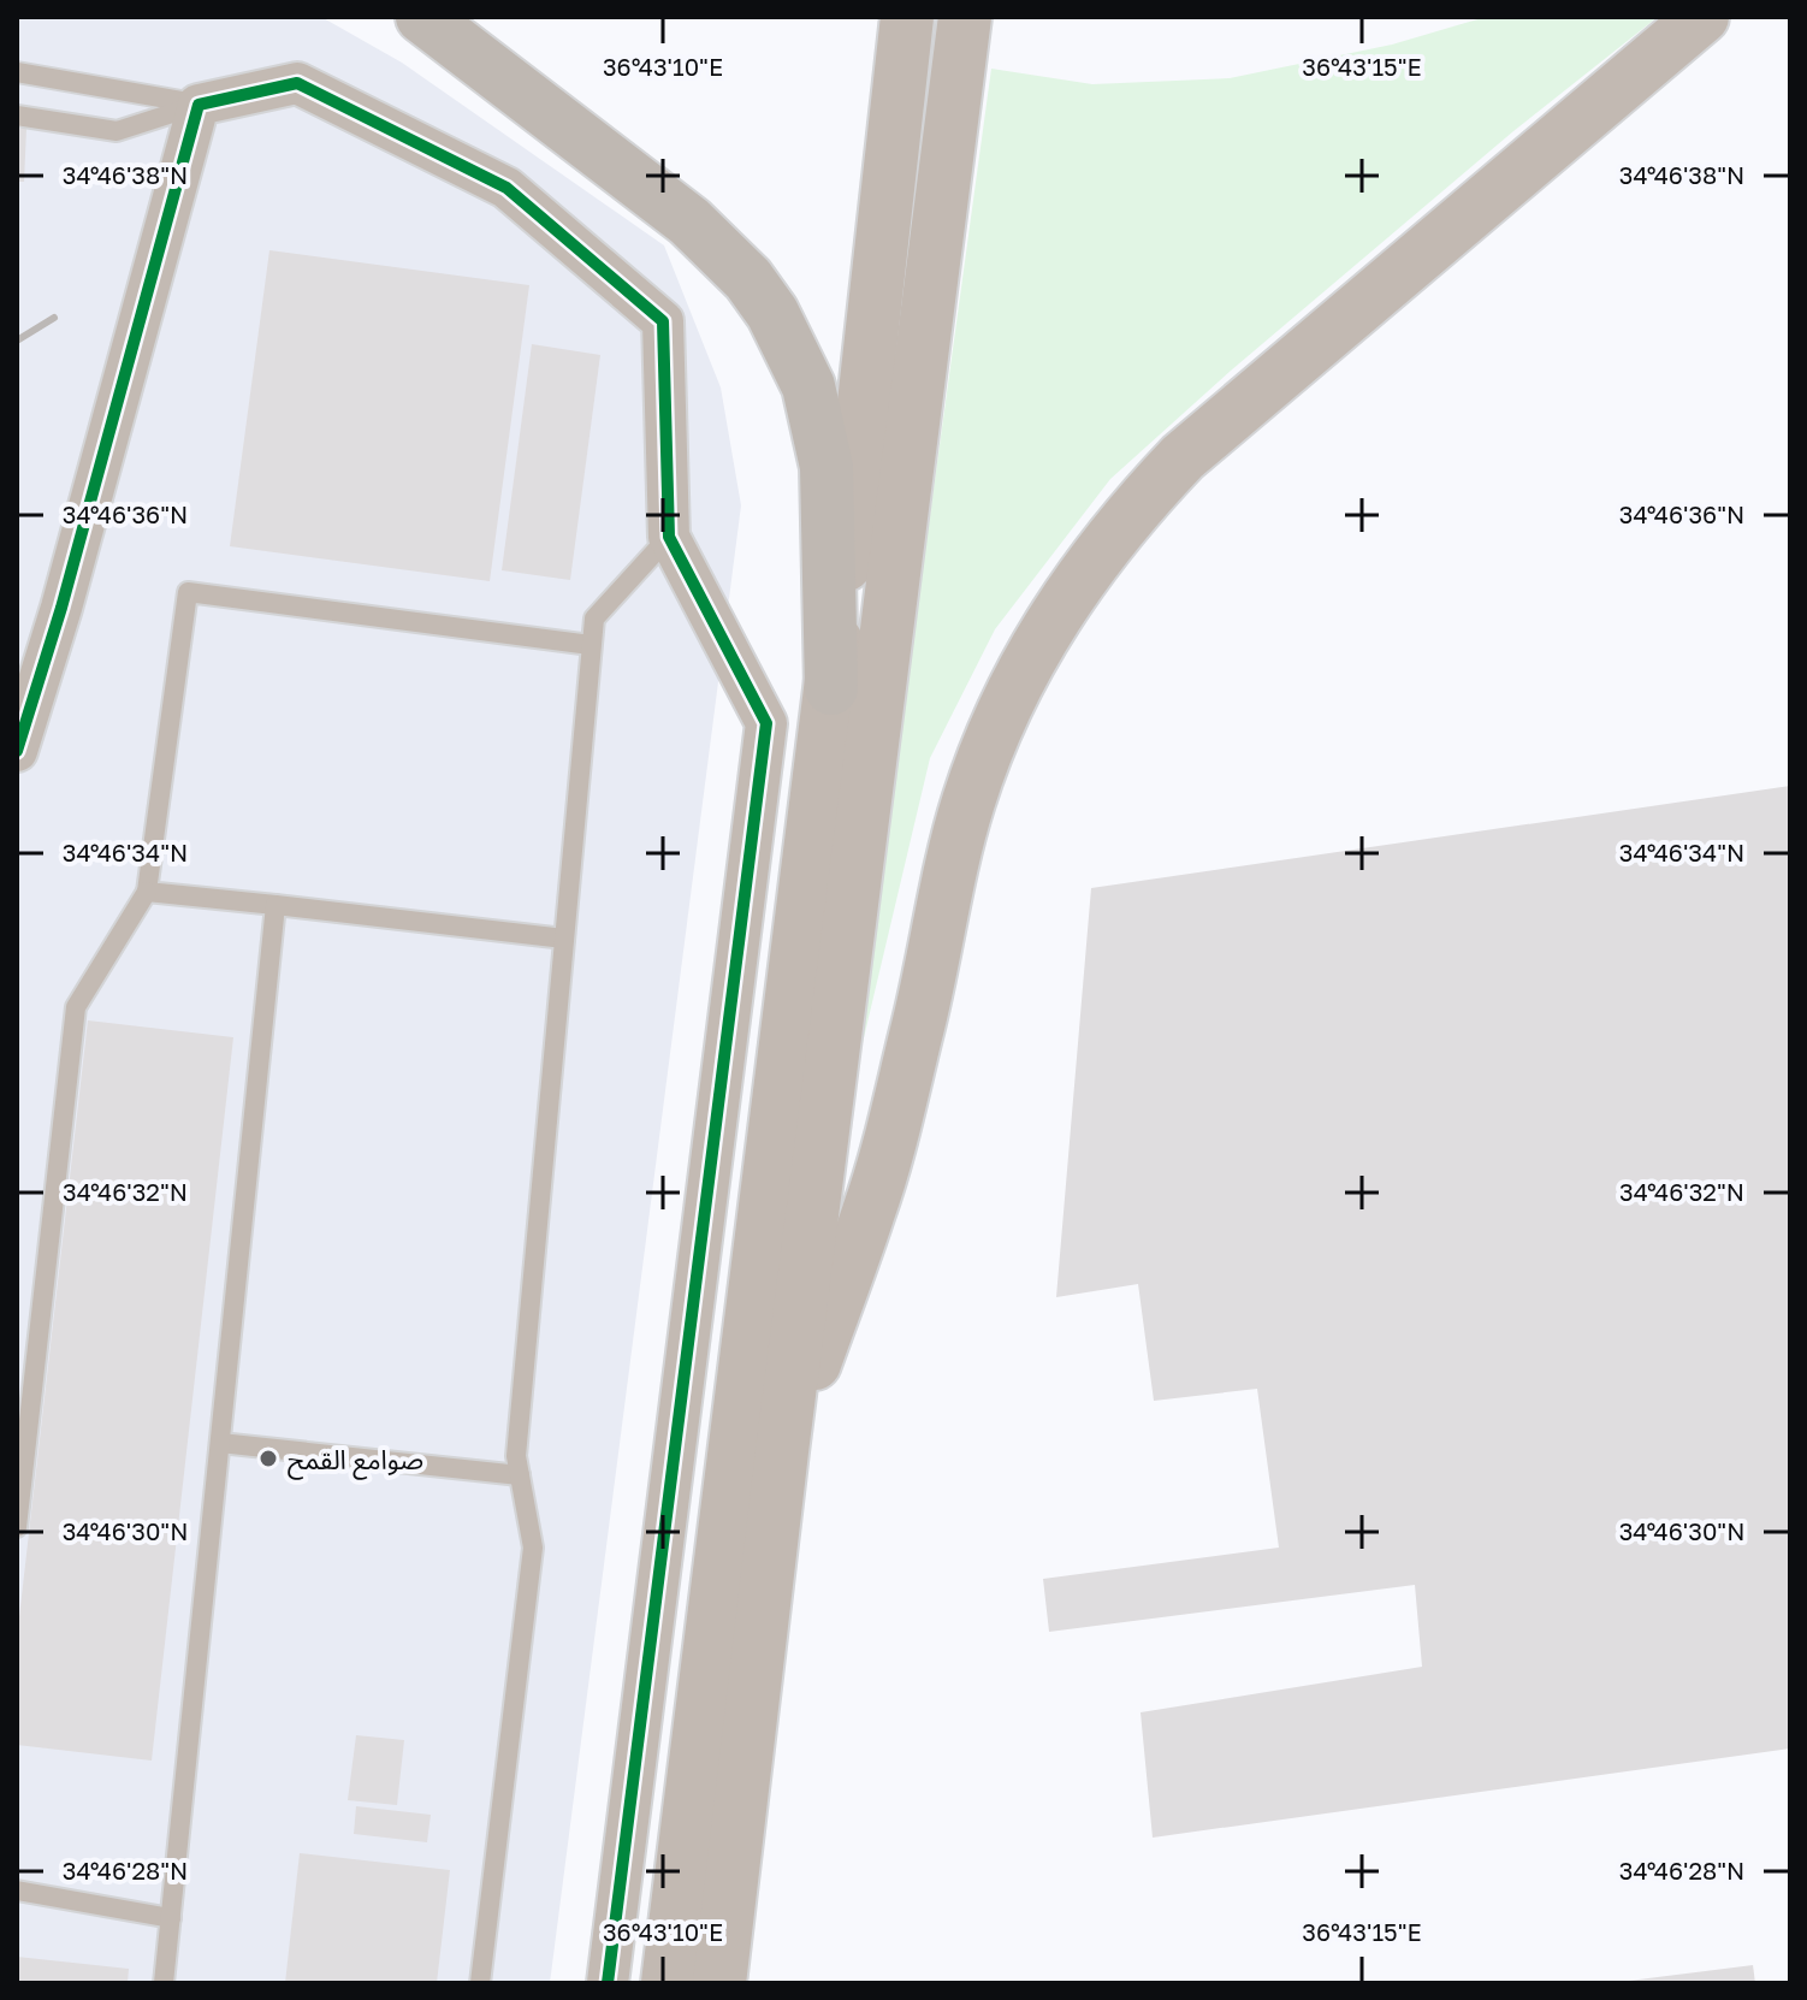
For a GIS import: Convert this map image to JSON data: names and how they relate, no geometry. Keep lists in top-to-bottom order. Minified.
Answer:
{"places":["صوامع القمح"],"coordinates":["36°43'10\"E","36°43'15\"E","34°46'38\"N","34°46'36\"N","34°46'34\"N","34°46'32\"N","34°46'30\"N","34°46'28\"N"]}
